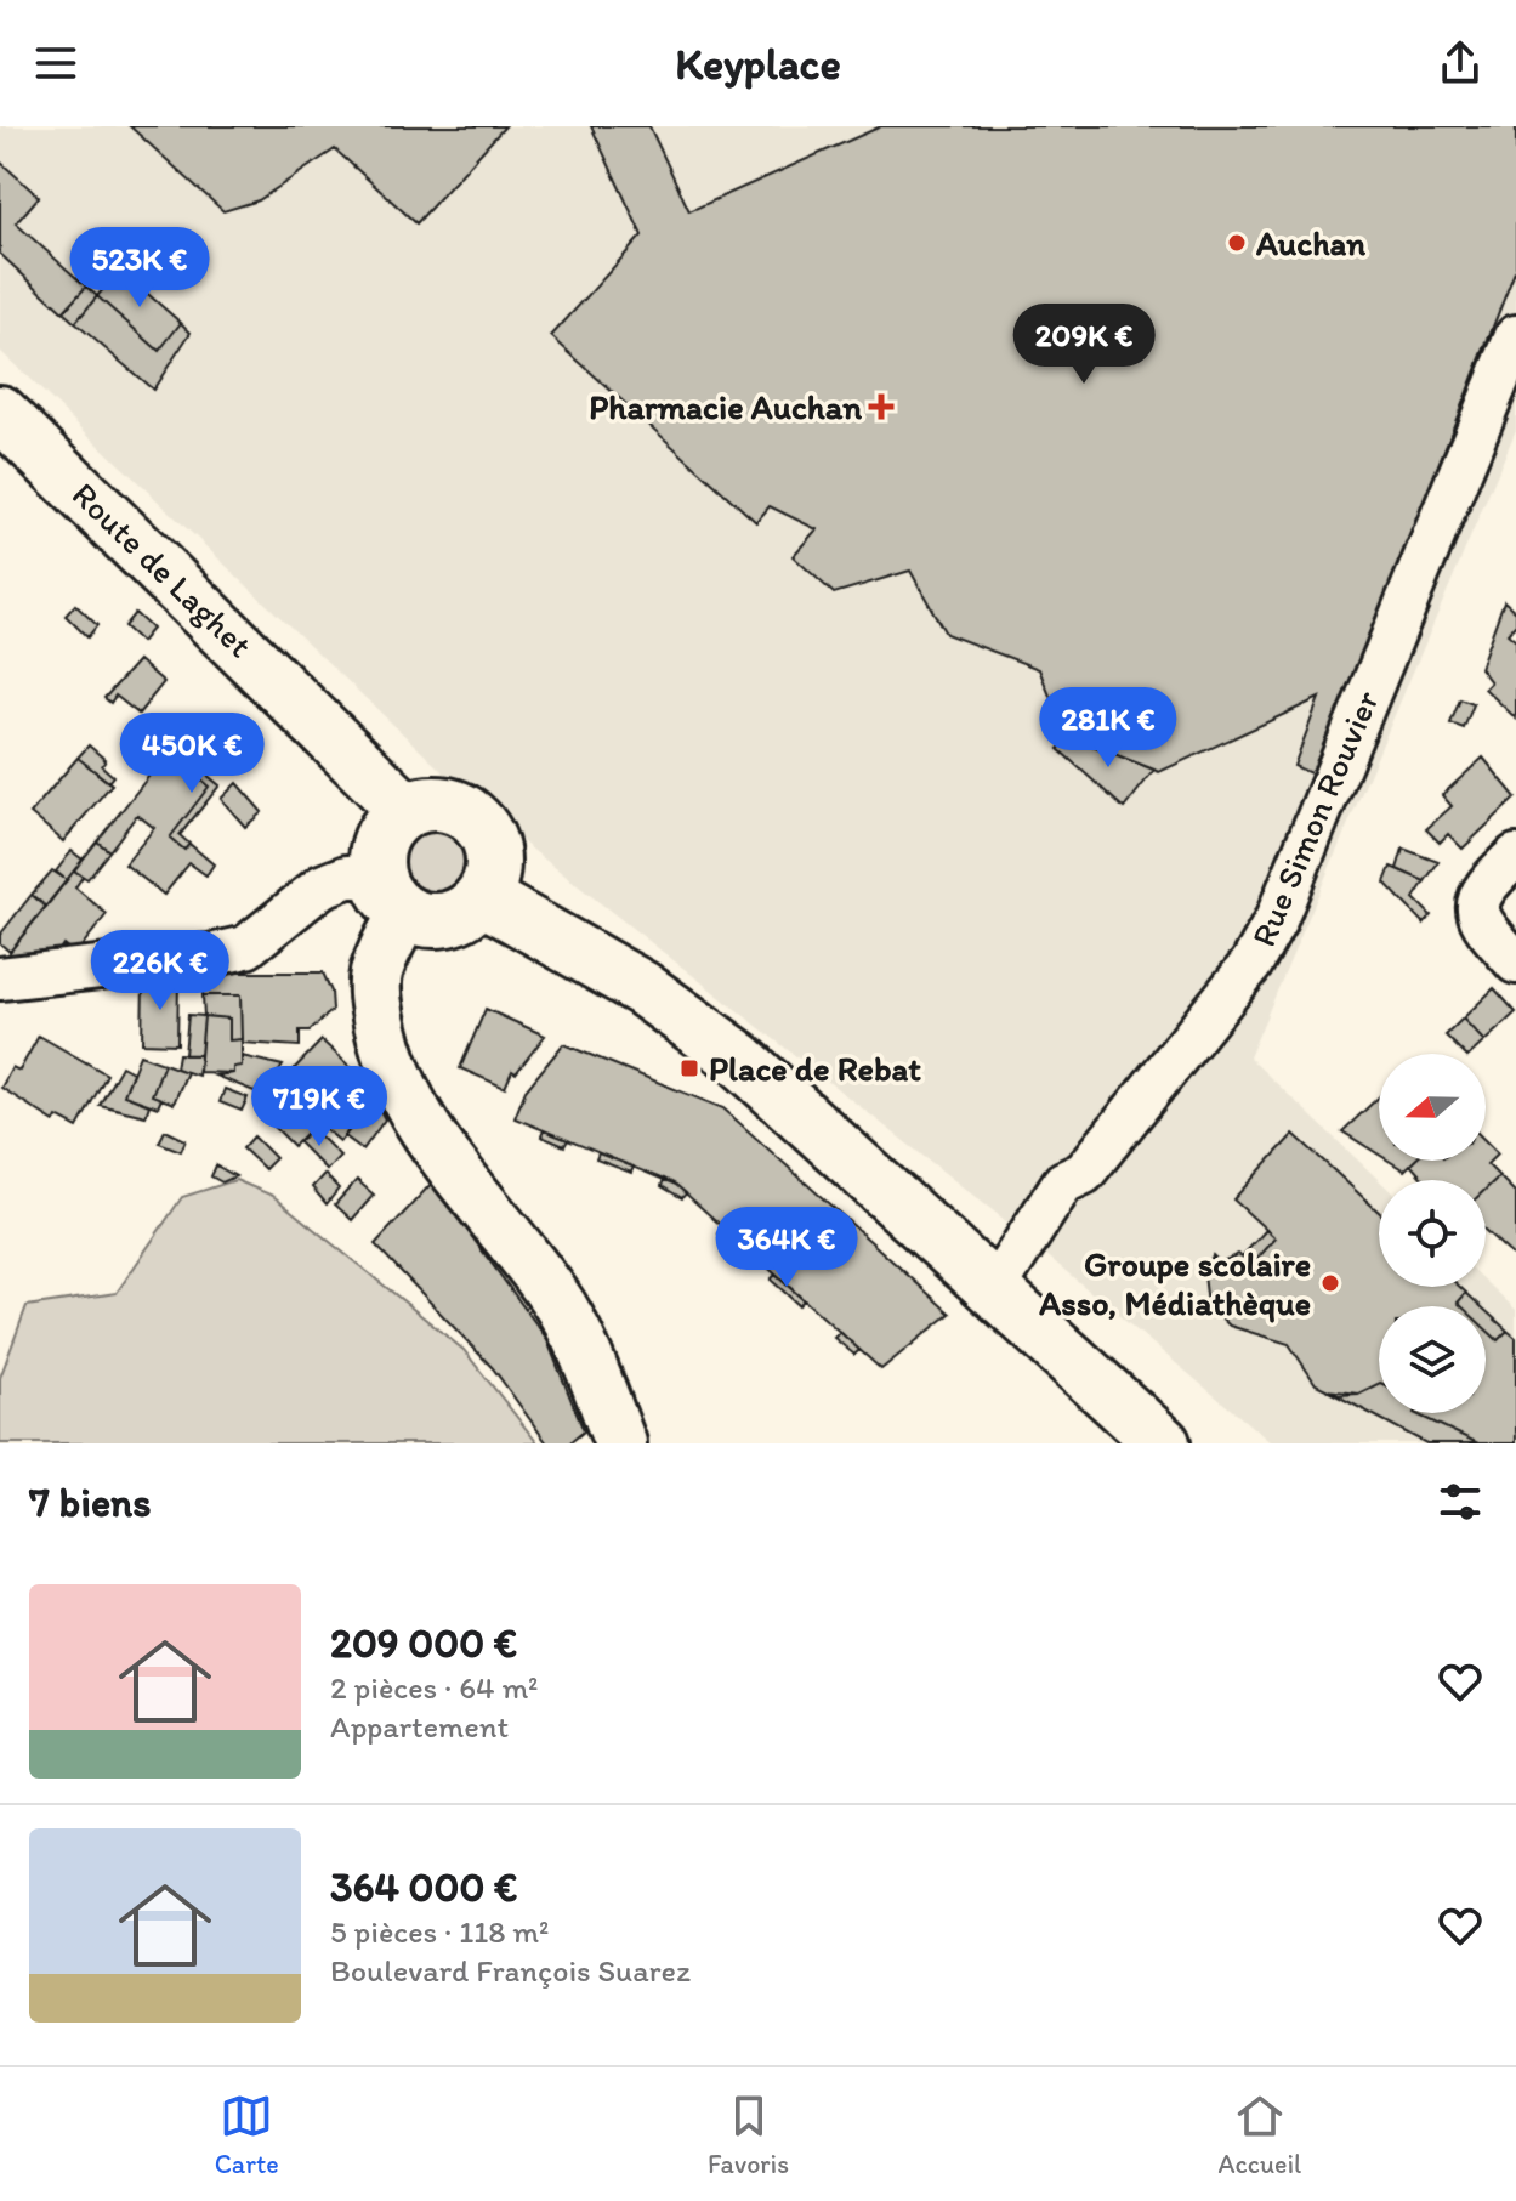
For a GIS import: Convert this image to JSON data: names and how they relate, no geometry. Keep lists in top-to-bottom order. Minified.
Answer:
{"streets":{"main road":["Route de Laghet"],"street":["Rue Simon Rouvier"]},"places":{"other":["Auchan","Groupe scolaire Asso, Médiathèque"],"health":["Pharmacie Auchan"],"transit":["Place de Rebat"]},"north":"left","page":{"header":"Keyplace","price":["523K €","209K €","281K €","450K €","226K €","719K €","364K €"],"heading":"7 biens","list":[{"name":"209 000 €","note":"2 pièces · 64 m² · Appartement"},{"name":"364 000 €","note":"5 pièces · 118 m² · Boulevard François Suarez"}],"tabs":["Carte","Favoris","Accueil"]}}
